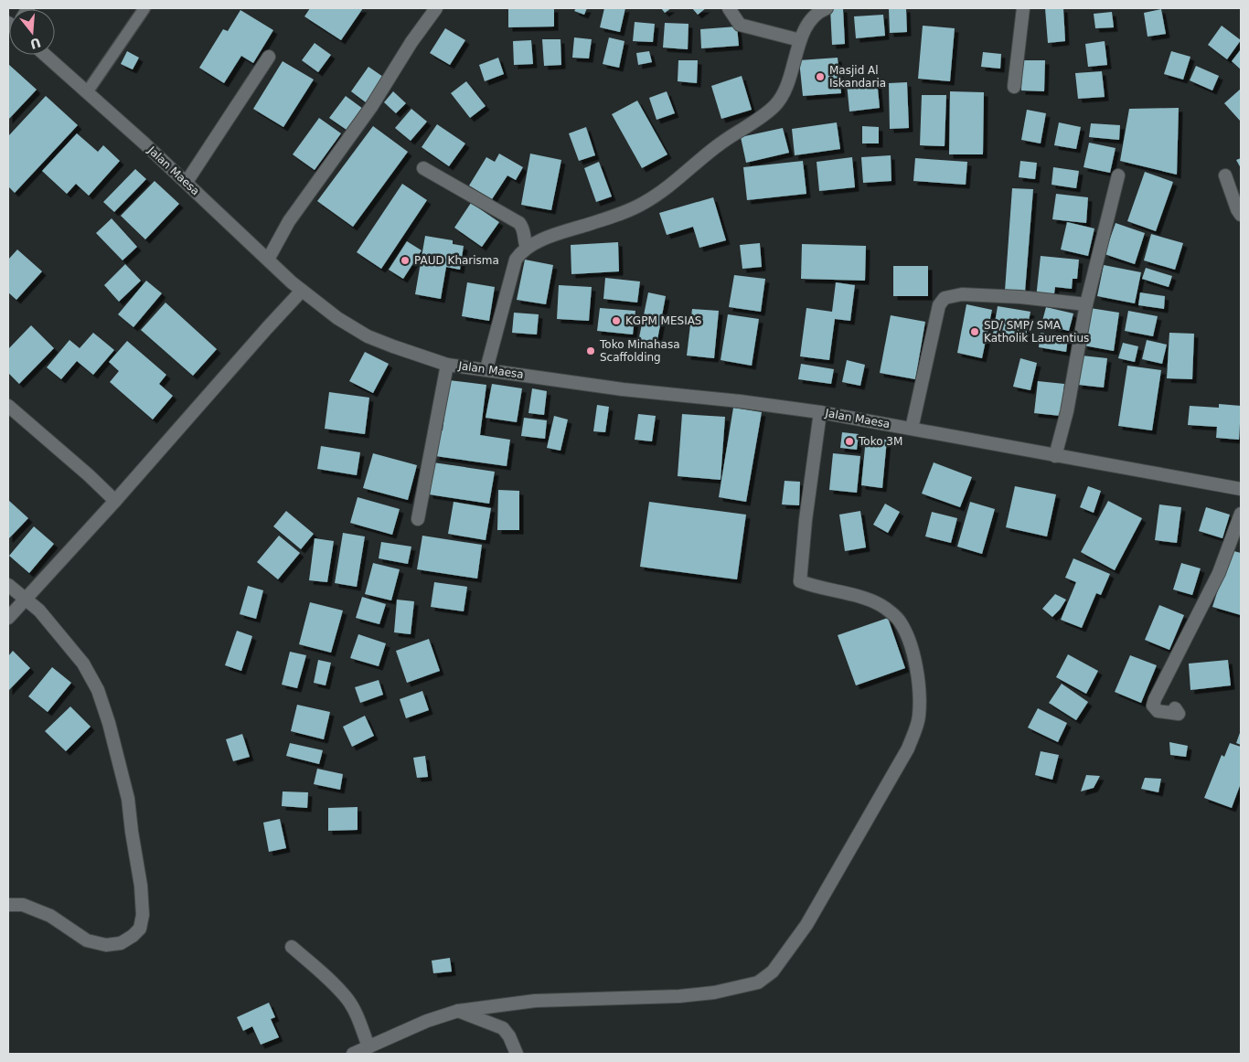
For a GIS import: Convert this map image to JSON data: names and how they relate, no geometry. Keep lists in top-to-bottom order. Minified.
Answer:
{"streets":{"street":["Jalan Maesa"]},"places":["Masjid Al Iskandaria","PAUD Kharisma","KGPM MESIAS","SD/ SMP/ SMA Katholik Laurentius","Toko Minahasa Scaffolding","Toko 3M"],"north":"bottom"}
